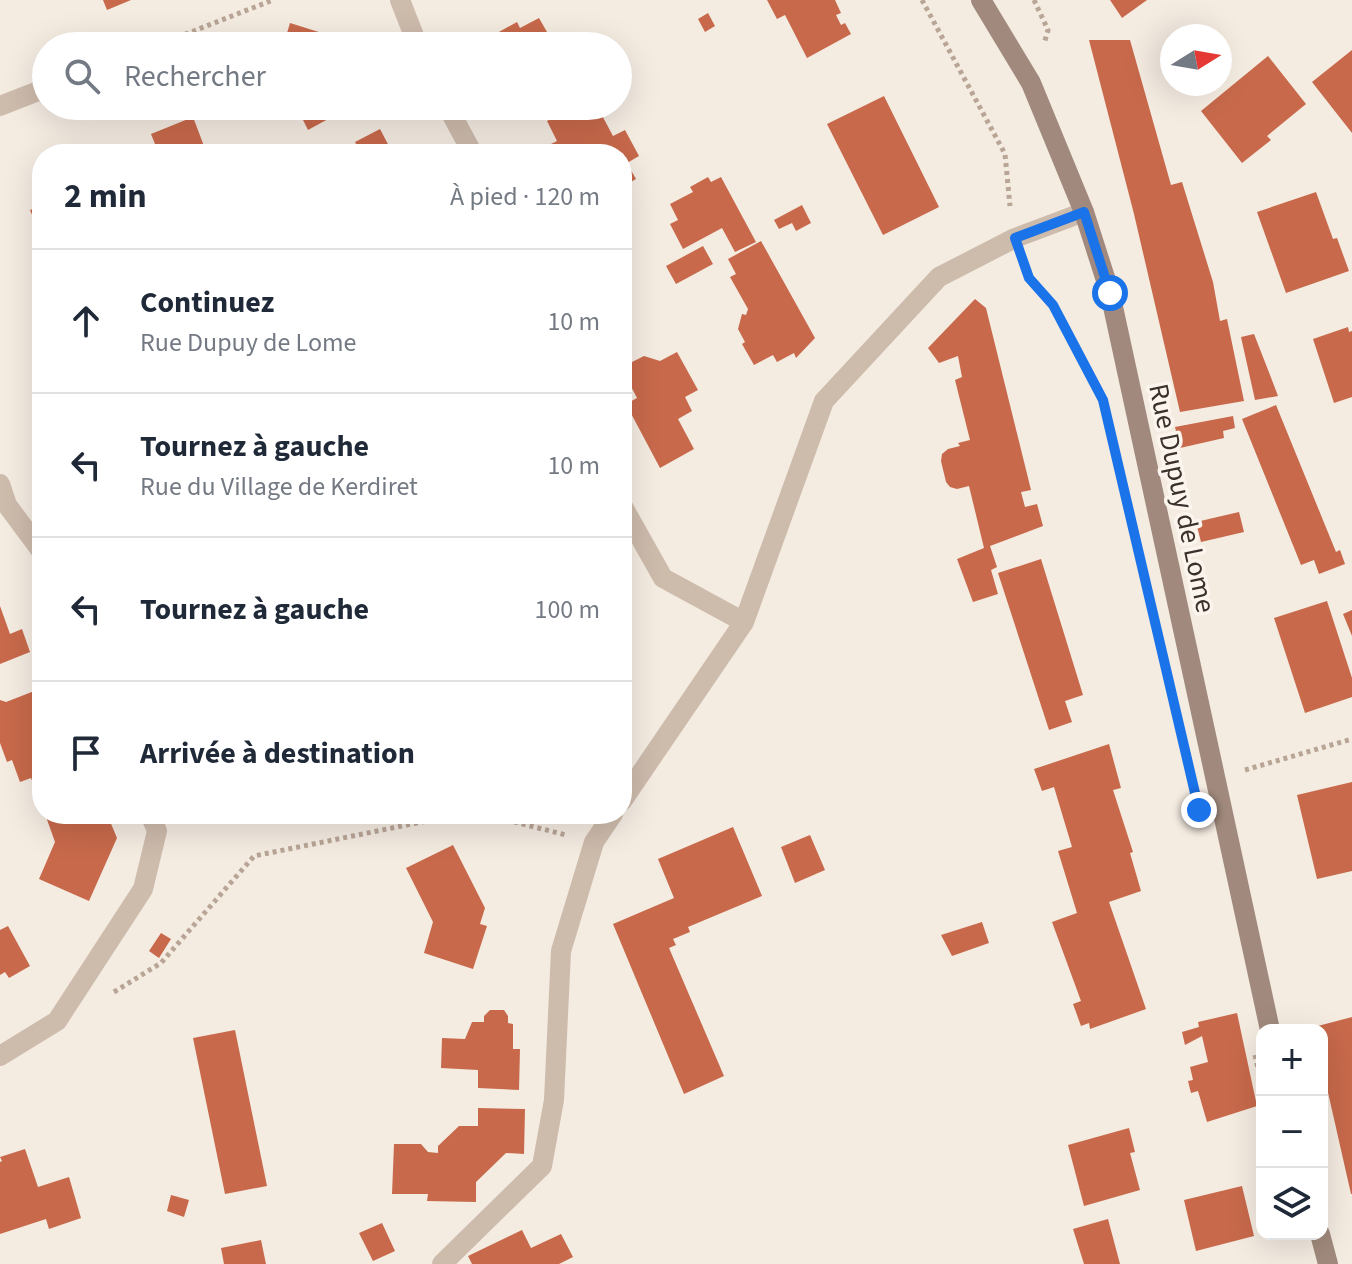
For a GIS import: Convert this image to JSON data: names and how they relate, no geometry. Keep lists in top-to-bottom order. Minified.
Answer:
{"streets":{"street":["Rue Dupuy de Lome"]},"north":"right","page":{"search":"Rechercher","heading":["2 min","À pied · 120 m"],"list":[["Continuez","Rue Dupuy de Lome","10 m"],["Tournez à gauche","Rue du Village de Kerdiret","10 m"],["Tournez à gauche","100 m"],"Arrivée à destination"],"map_buttons":["+","−"]}}
